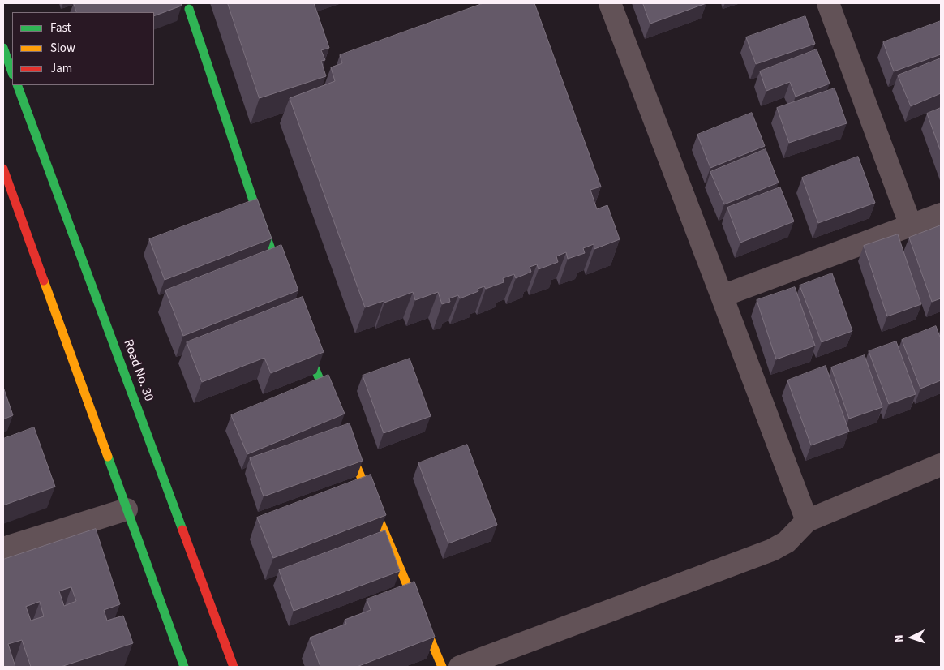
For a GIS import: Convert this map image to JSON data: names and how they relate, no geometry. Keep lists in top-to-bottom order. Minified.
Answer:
{"streets":{"street":["Road No. 30"]},"legend":["Fast","Slow","Jam"],"north":"left"}
